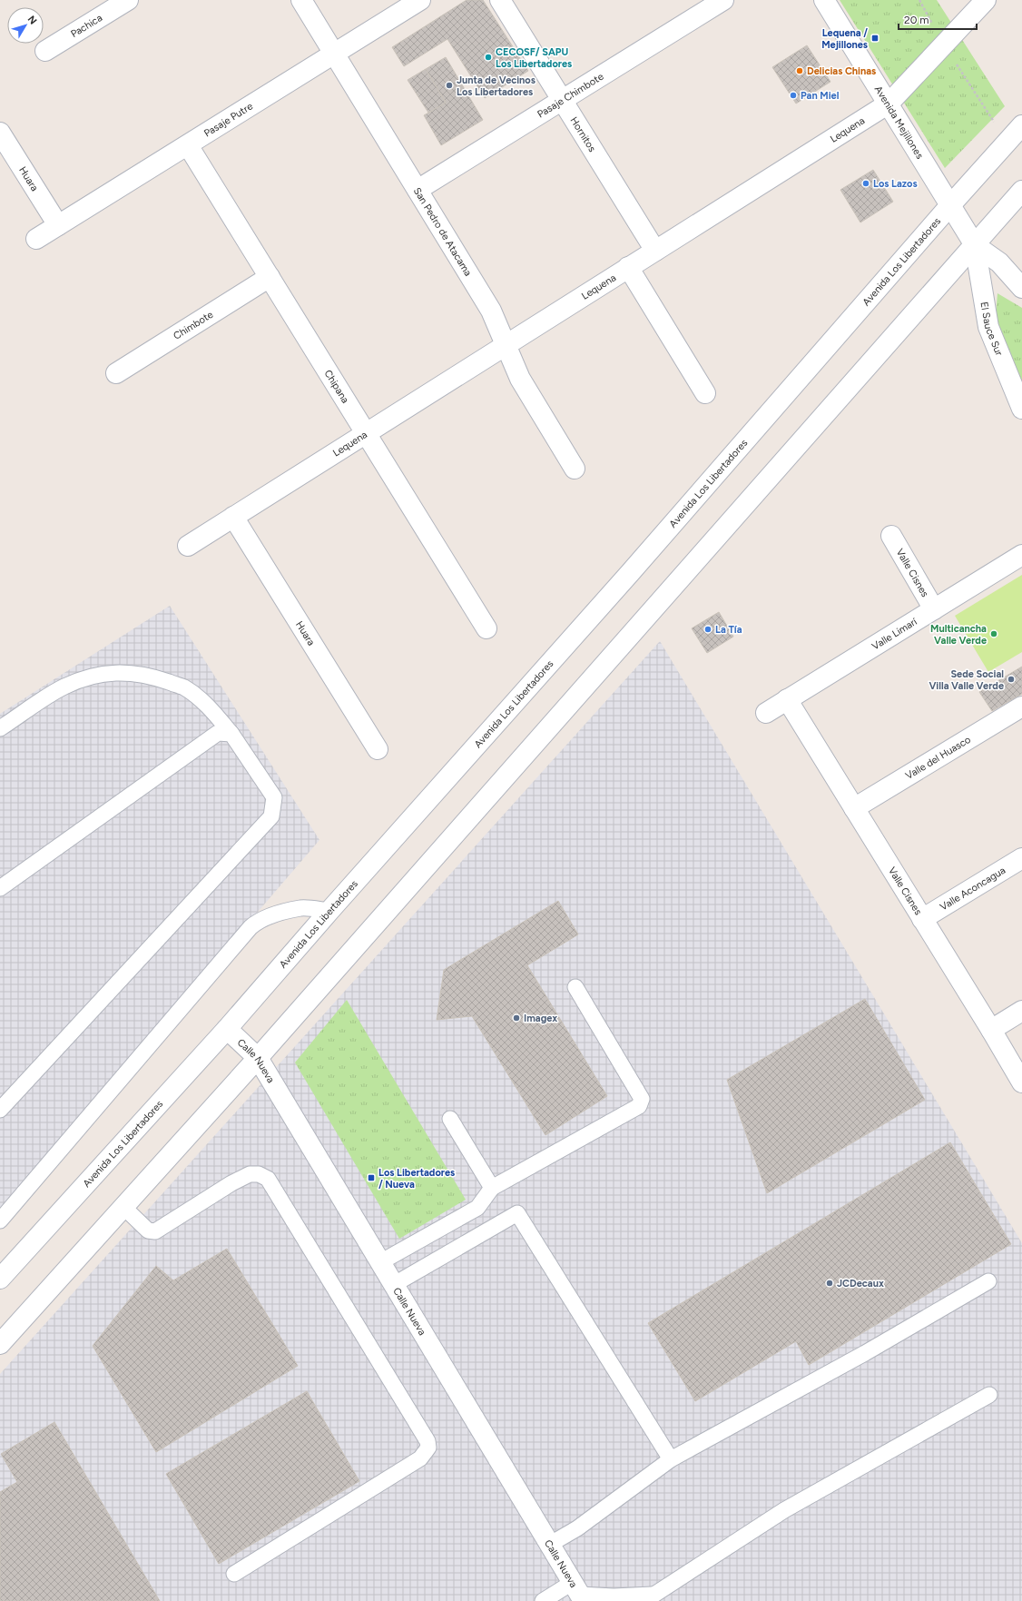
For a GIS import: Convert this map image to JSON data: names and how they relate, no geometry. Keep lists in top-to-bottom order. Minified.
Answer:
{"streets":{"street":["Pachica","Pasaje Chimbote","Pasaje Putre","Avenida Mejillones","Lequena","Hornitos","Huara","San Pedro de Atacama","Avenida Los Libertadores","Chimbote","El Sauce Sur","Chipana","Valle Cisnes","Valle Limarí","Valle del Huasco","Valle Aconcagua","Calle Nueva"]},"crossings":[["Pasaje Chimbote","Hornitos"],["Pasaje Chimbote","San Pedro de Atacama"],["Pasaje Putre","Huara"],["Pasaje Putre","San Pedro de Atacama"],["Pasaje Putre","Chipana"],["Avenida Mejillones","Lequena"],["Avenida Mejillones","Avenida Los Libertadores"],["Avenida Mejillones","El Sauce Sur"],["Lequena","Hornitos"],["Lequena","Huara"],["Lequena","San Pedro de Atacama"],["Lequena","Chipana"],["Avenida Los Libertadores","Calle Nueva"],["Chimbote","Chipana"],["Valle Cisnes","Valle Limarí"],["Valle Cisnes","Valle del Huasco"],["Valle Cisnes","Valle Aconcagua"]],"places":{"transit":["Lequena / Mejillones","Los Libertadores / Nueva"],"other":["CECOSF/ SAPU Los Libertadores","Delicias Chinas","Junta de Vecinos Los Libertadores","Pan Miel","Los Lazos","La Tía","Multicancha Valle Verde","Sede Social Villa Valle Verde","Imagex","JCDecaux"]},"scale_bar":"20 m","north":"top right"}
